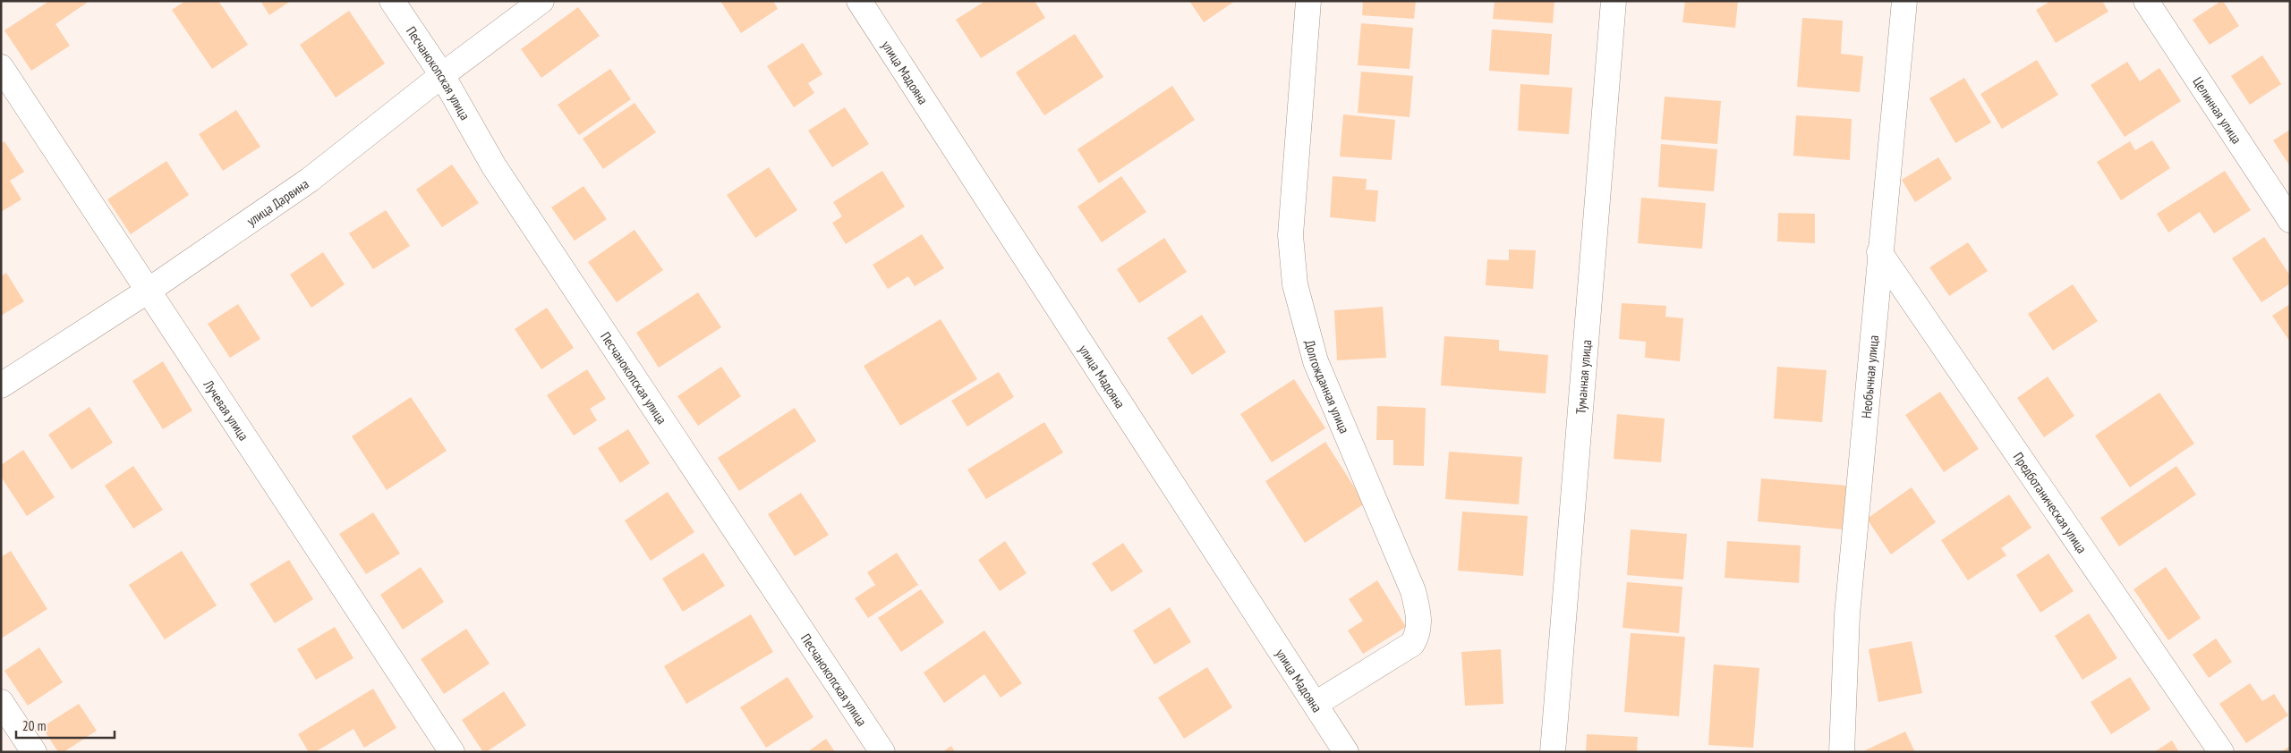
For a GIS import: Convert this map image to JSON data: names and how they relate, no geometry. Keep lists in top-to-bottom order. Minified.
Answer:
{"streets":{"street":["улица Мадояна","Песчанокопская улица","Целинная улица","улица Дарвина","Туманная улица","Необычная улица","Долгожданная улица","Лучевая улица","Предботаническая улица"]},"crossings":[["улица Мадояна","Долгожданная улица"],["Песчанокопская улица","улица Дарвина"],["улица Дарвина","Лучевая улица"],["Необычная улица","Предботаническая улица"]],"scale_bar":"20 m"}
